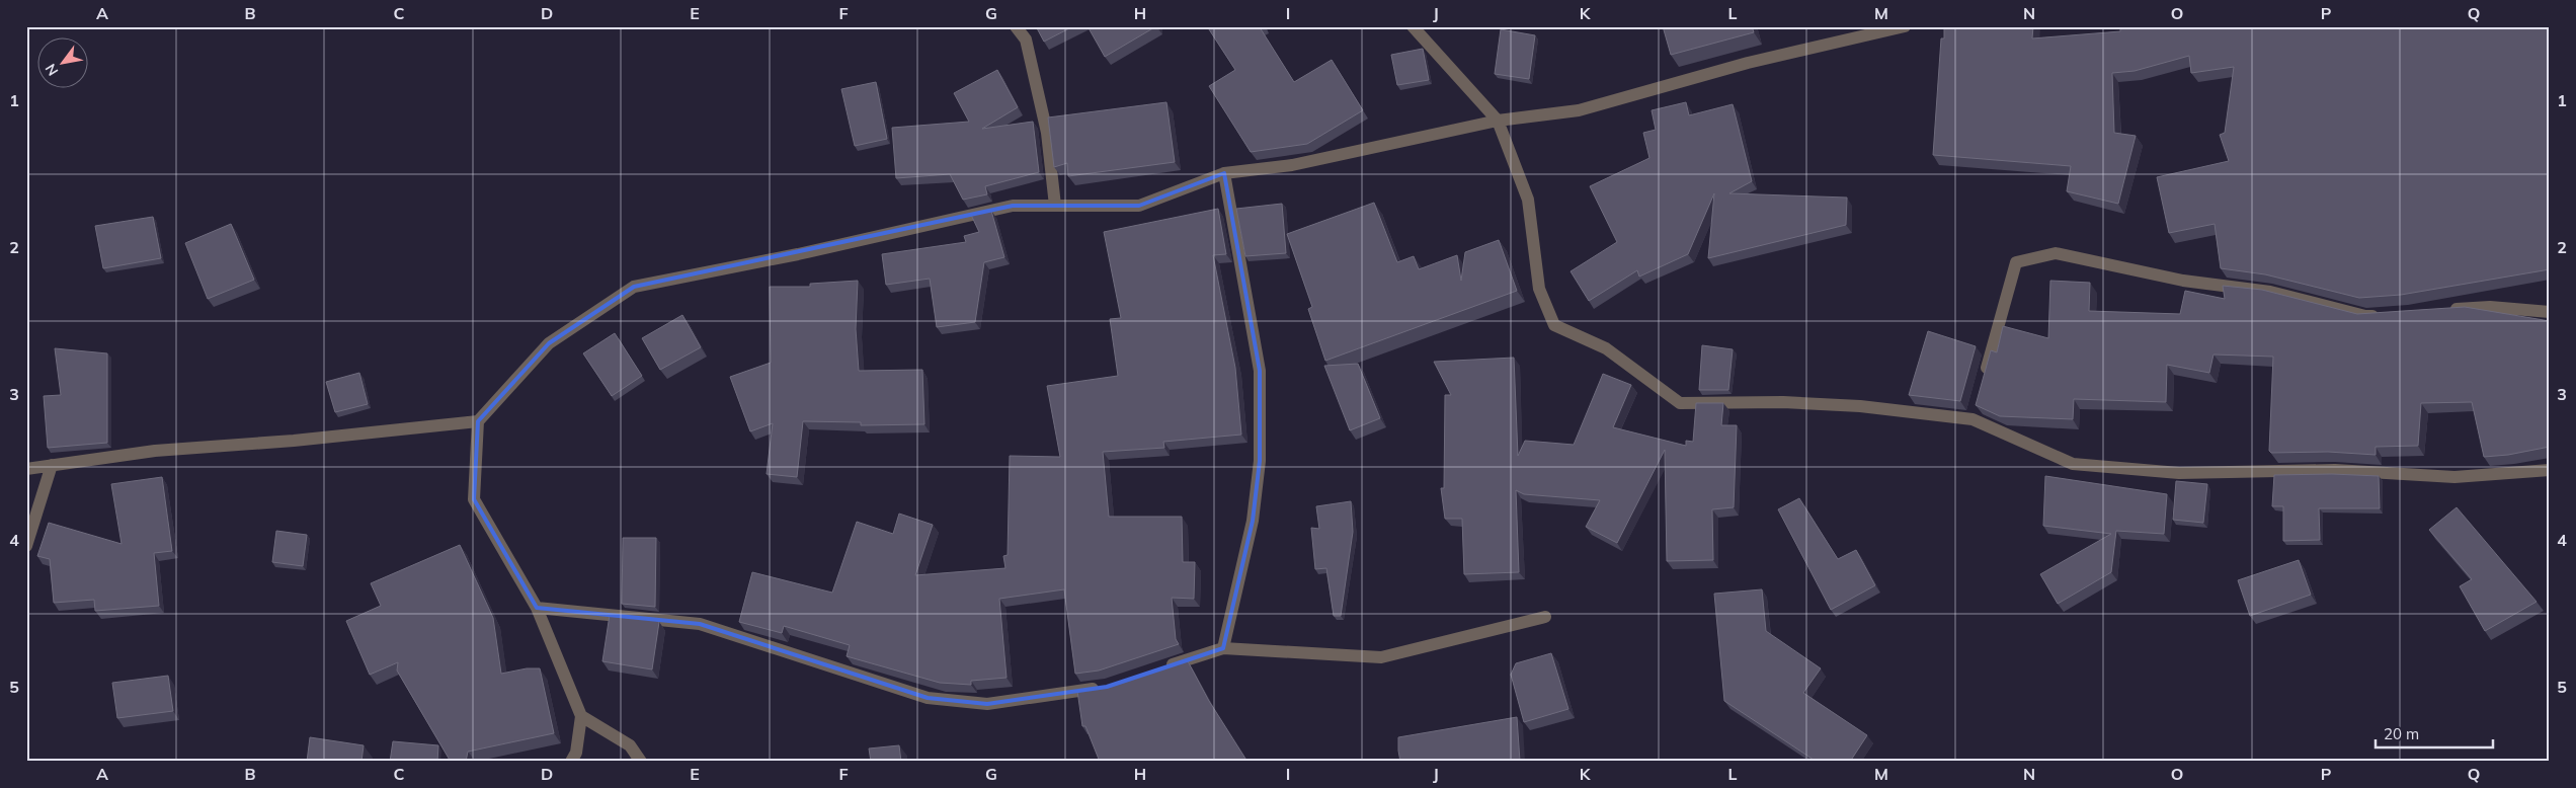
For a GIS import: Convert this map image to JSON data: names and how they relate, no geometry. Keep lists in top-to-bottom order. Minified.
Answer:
{"scale_bar":"20 m","north":"bottom left","grid":{"columns":["A","B","C","D","E","F","G","H","I","J","K","L","M","N","O","P","Q"],"rows":["1","2","3","4","5"]}}
